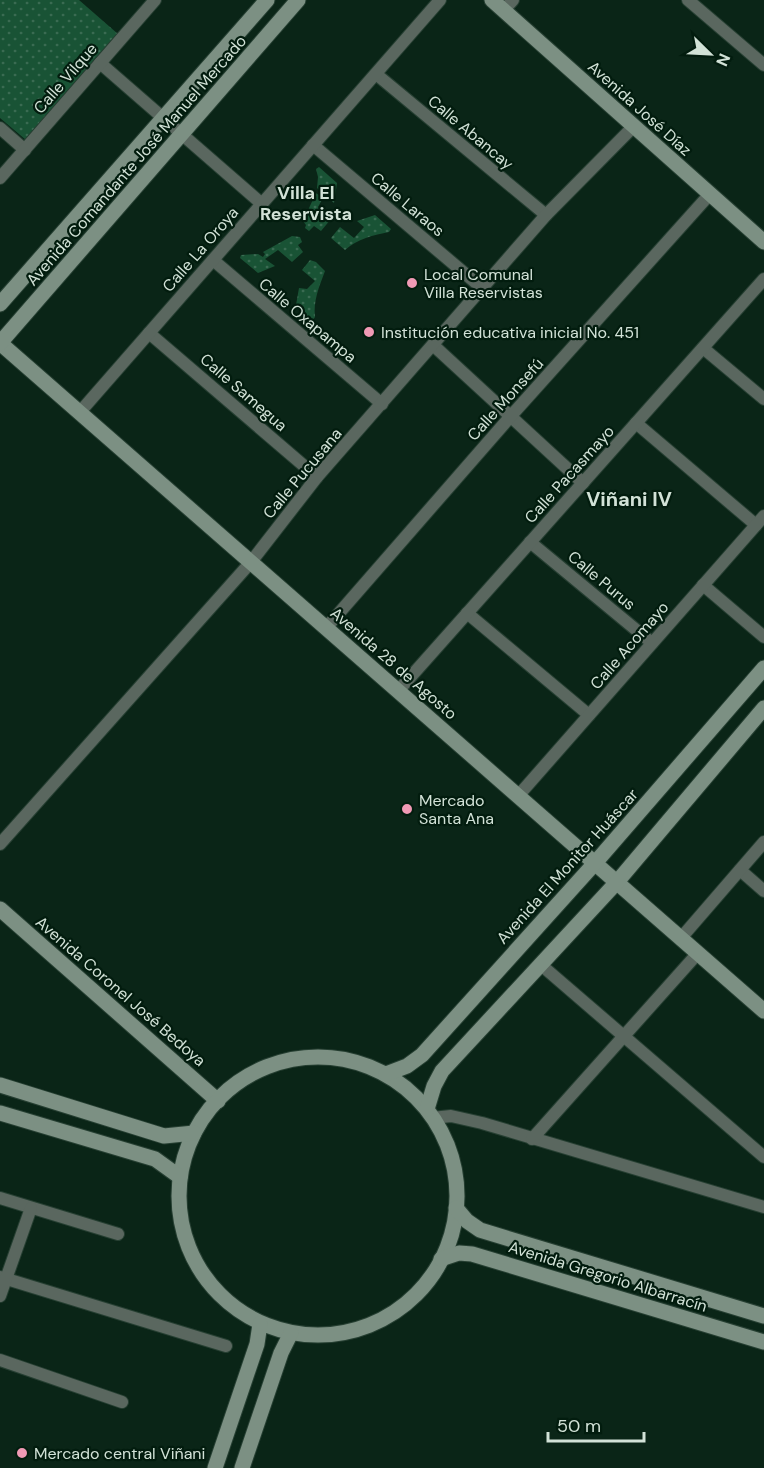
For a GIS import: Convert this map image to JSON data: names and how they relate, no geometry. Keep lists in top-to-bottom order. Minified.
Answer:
{"streets":{"street":["Calle Vilque","Avenida José Díaz","Calle Abancay","Avenida Comandante José Manuel Mercado","Calle Laraos","Calle La Oroya","Calle Oxapampa","Calle Samegua","Calle Monsefú","Calle Pucusana","Calle Pacasmayo","Calle Purus","Calle Acomayo","Avenida 28 de Agosto","Avenida El Monitor Huáscar","Avenida Coronel José Bedoya","Avenida Gregorio Albarracín"]},"crossings":[["Avenida José Díaz","Calle Monsefú"],["Avenida José Díaz","Calle Pucusana"],["Calle Abancay","Calle La Oroya"],["Calle Abancay","Calle Pucusana"],["Avenida Comandante José Manuel Mercado","Avenida 28 de Agosto"],["Calle Laraos","Calle La Oroya"],["Calle Laraos","Calle Pucusana"],["Calle La Oroya","Calle Oxapampa"],["Calle La Oroya","Calle Samegua"],["Calle La Oroya","Avenida 28 de Agosto"],["Calle Oxapampa","Calle Pucusana"],["Calle Samegua","Calle Pucusana"],["Calle Monsefú","Avenida 28 de Agosto"],["Calle Pucusana","Avenida 28 de Agosto"],["Calle Pacasmayo","Calle Purus"],["Calle Pacasmayo","Avenida 28 de Agosto"],["Calle Purus","Calle Acomayo"],["Calle Acomayo","Avenida 28 de Agosto"],["Avenida 28 de Agosto","Avenida El Monitor Huáscar"]],"districts":["Villa El Reservista","Viñani IV"],"places":["Local Comunal Villa Reservistas","Institución educativa inicial No. 451","Mercado Santa Ana","Mercado central Viñani"],"scale_bar":"50 m","north":"bottom right"}
